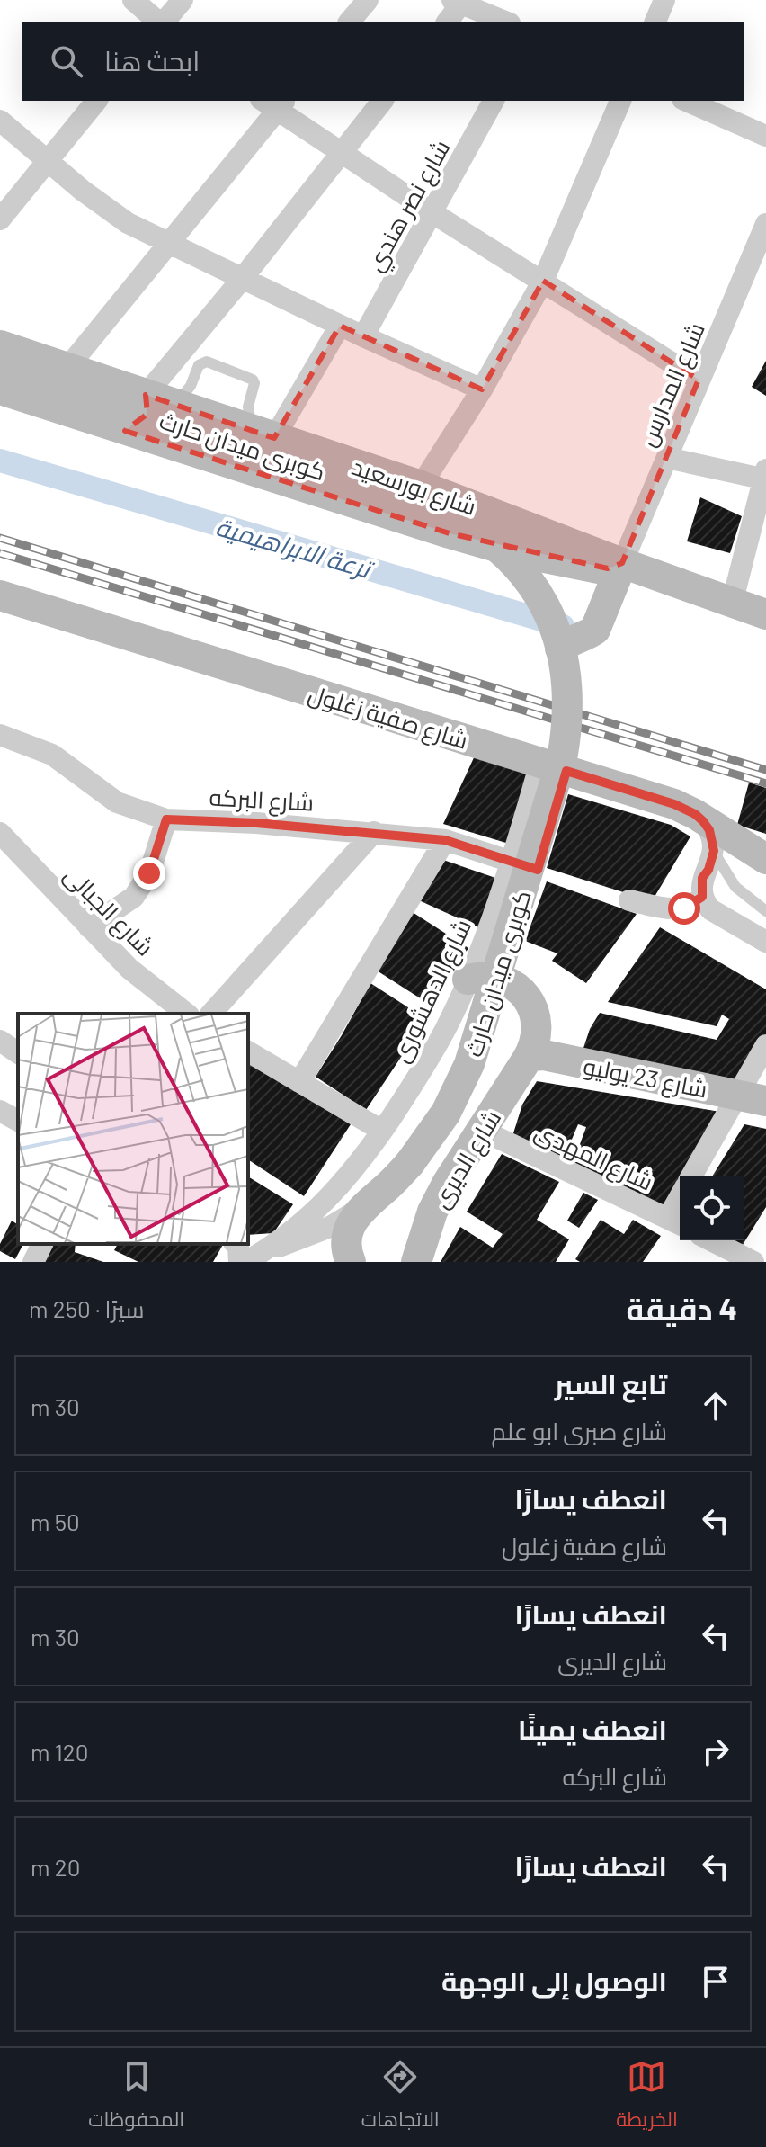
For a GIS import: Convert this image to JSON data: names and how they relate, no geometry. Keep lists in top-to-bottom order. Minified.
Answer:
{"streets":{"main road":["كوبرى ميدان حارث","شارع بورسعيد","شارع صفية زغلول","شارع 23 يوليو","شارع الديرى"],"street":["شارع نصر هندي","شارع المدارس","شارع البركه","شارع الجبالى","شارع الدهشورى","شارع المهدى"]},"crossings":[["شارع المدارس","شارع بورسعيد"],["كوبرى ميدان حارث","شارع الدهشورى"],["شارع صفية زغلول","شارع الدهشورى"],["شارع البركه","شارع الدهشورى"],["شارع 23 يوليو","شارع الديرى"],["شارع المهدى","شارع الديرى"]],"water":["ترعة الابراهيمية"],"page":{"search":"ابحث هنا","heading":["4 دقيقة","سيرًا · 250 m"],"list":[["تابع السير","شارع صبرى ابو علم","30 m"],["انعطف يسارًا","شارع صفية زغلول","50 m"],["انعطف يسارًا","شارع الديرى","30 m"],["انعطف يمينًا","شارع البركه","120 m"],["انعطف يسارًا","20 m"],"الوصول إلى الوجهة"],"nav":["الخريطة","الاتجاهات","المحفوظات"]}}
